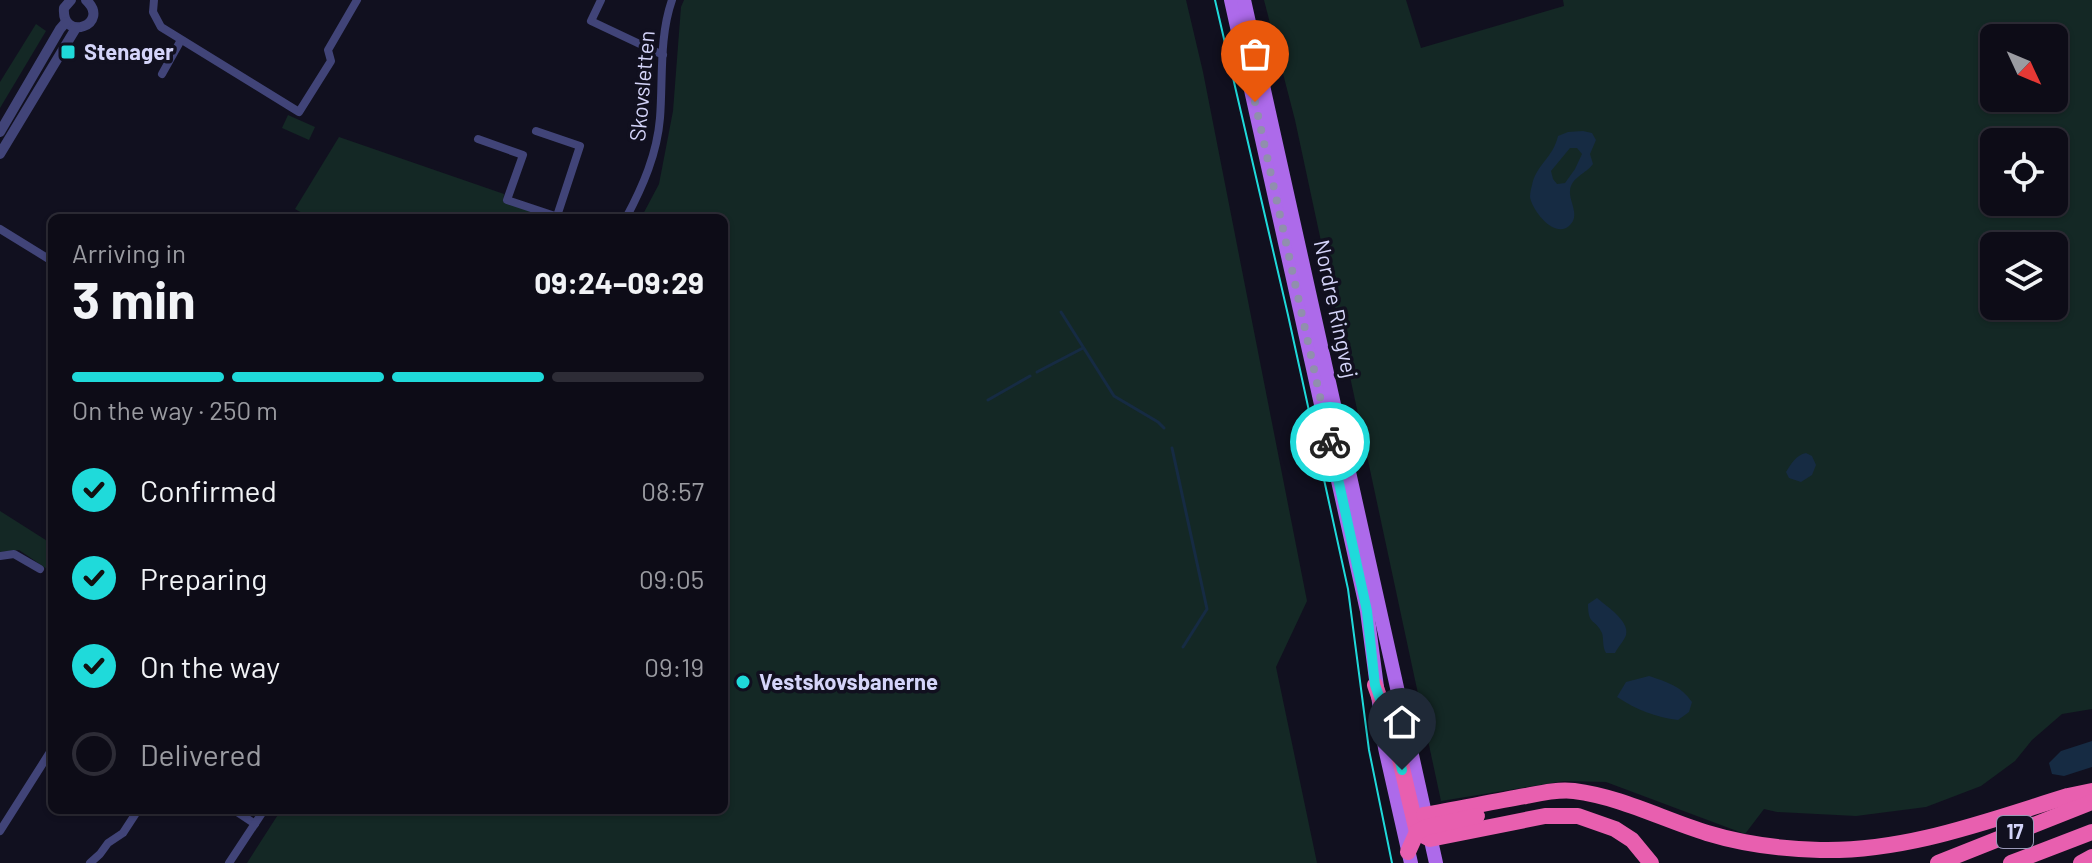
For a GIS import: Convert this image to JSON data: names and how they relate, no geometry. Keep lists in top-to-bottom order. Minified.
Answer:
{"streets":{"highway":["17"],"main road":["Nordre Ringvej"],"street":["Skovsletten"]},"places":{"transit":["Stenager"],"other":["Vestskovsbanerne"]},"north":"bottom right","page":{"heading":["3 min","Arriving in","09:24–09:29"],"bar":"On the way · 250 m","list":[["Confirmed","08:57"],["Preparing","09:05"],["On the way","09:19"],"Delivered"]}}
